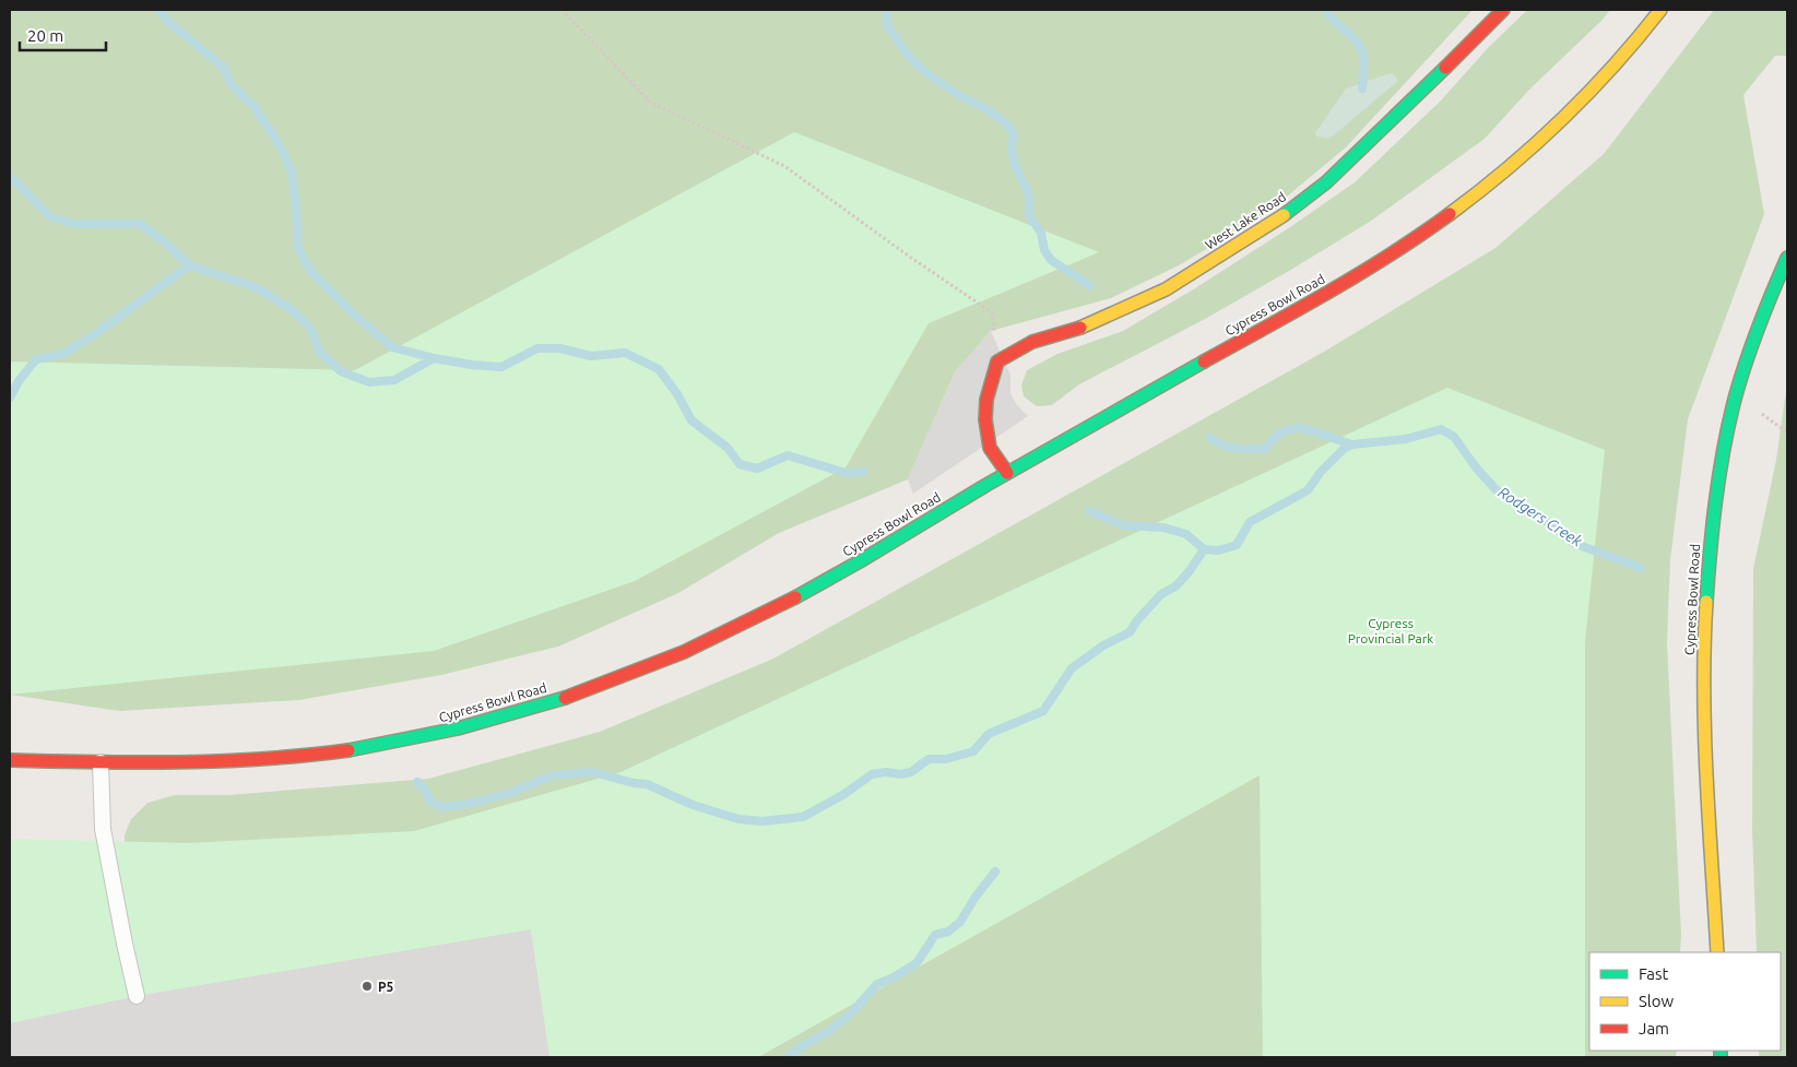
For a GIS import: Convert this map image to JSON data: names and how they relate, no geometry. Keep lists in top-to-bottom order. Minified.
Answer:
{"streets":{"street":["West Lake Road","Cypress Bowl Road"]},"water":["Rodgers Creek"],"parks":["Cypress Provincial Park"],"places":["P5"],"legend":["Fast","Slow","Jam"],"scale_bar":"20 m"}
